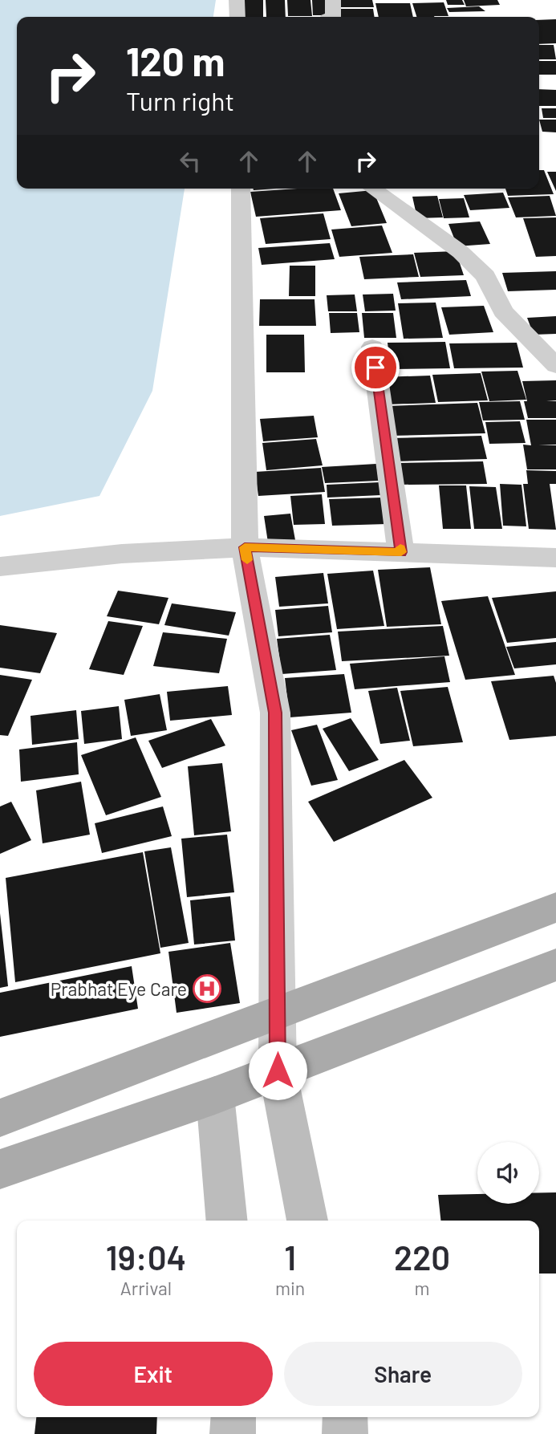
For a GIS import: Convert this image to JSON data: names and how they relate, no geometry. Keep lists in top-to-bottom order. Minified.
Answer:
{"places":{"hospital":["Prabhat Eye Care"]},"page":{"turn":["120 m","Turn right"],"eta":["19:04","Arrival","1","min","220","m"],"buttons":["Exit","Share"]}}
